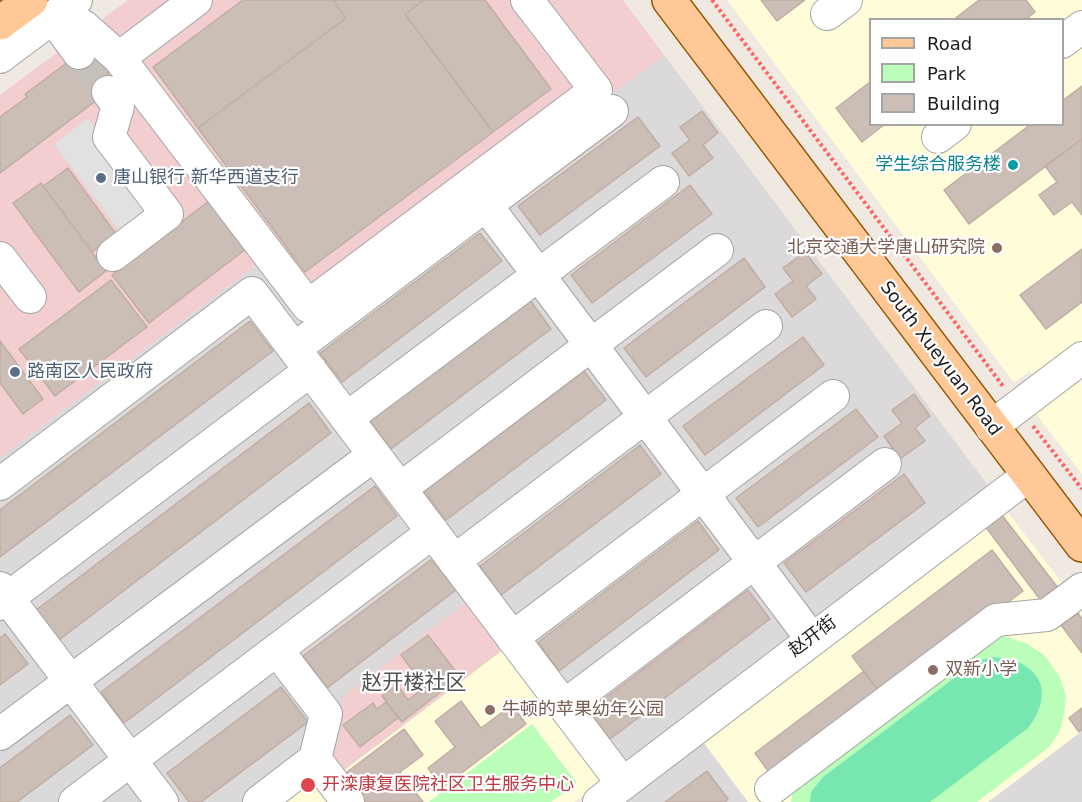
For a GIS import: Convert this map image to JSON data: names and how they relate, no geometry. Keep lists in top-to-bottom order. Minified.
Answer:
{"streets":{"main road":["South Xueyuan Road"],"street":["赵开街"]},"crossings":[["South Xueyuan Road","赵开街"]],"districts":["赵开楼社区"],"places":["学生综合服务楼","唐山银行 新华西道支行","北京交通大学唐山研究院","路南区人民政府","双新小学","牛顿的苹果幼年公园","开滦康复医院社区卫生服务中心"],"legend":["Road","Park","Building"]}
